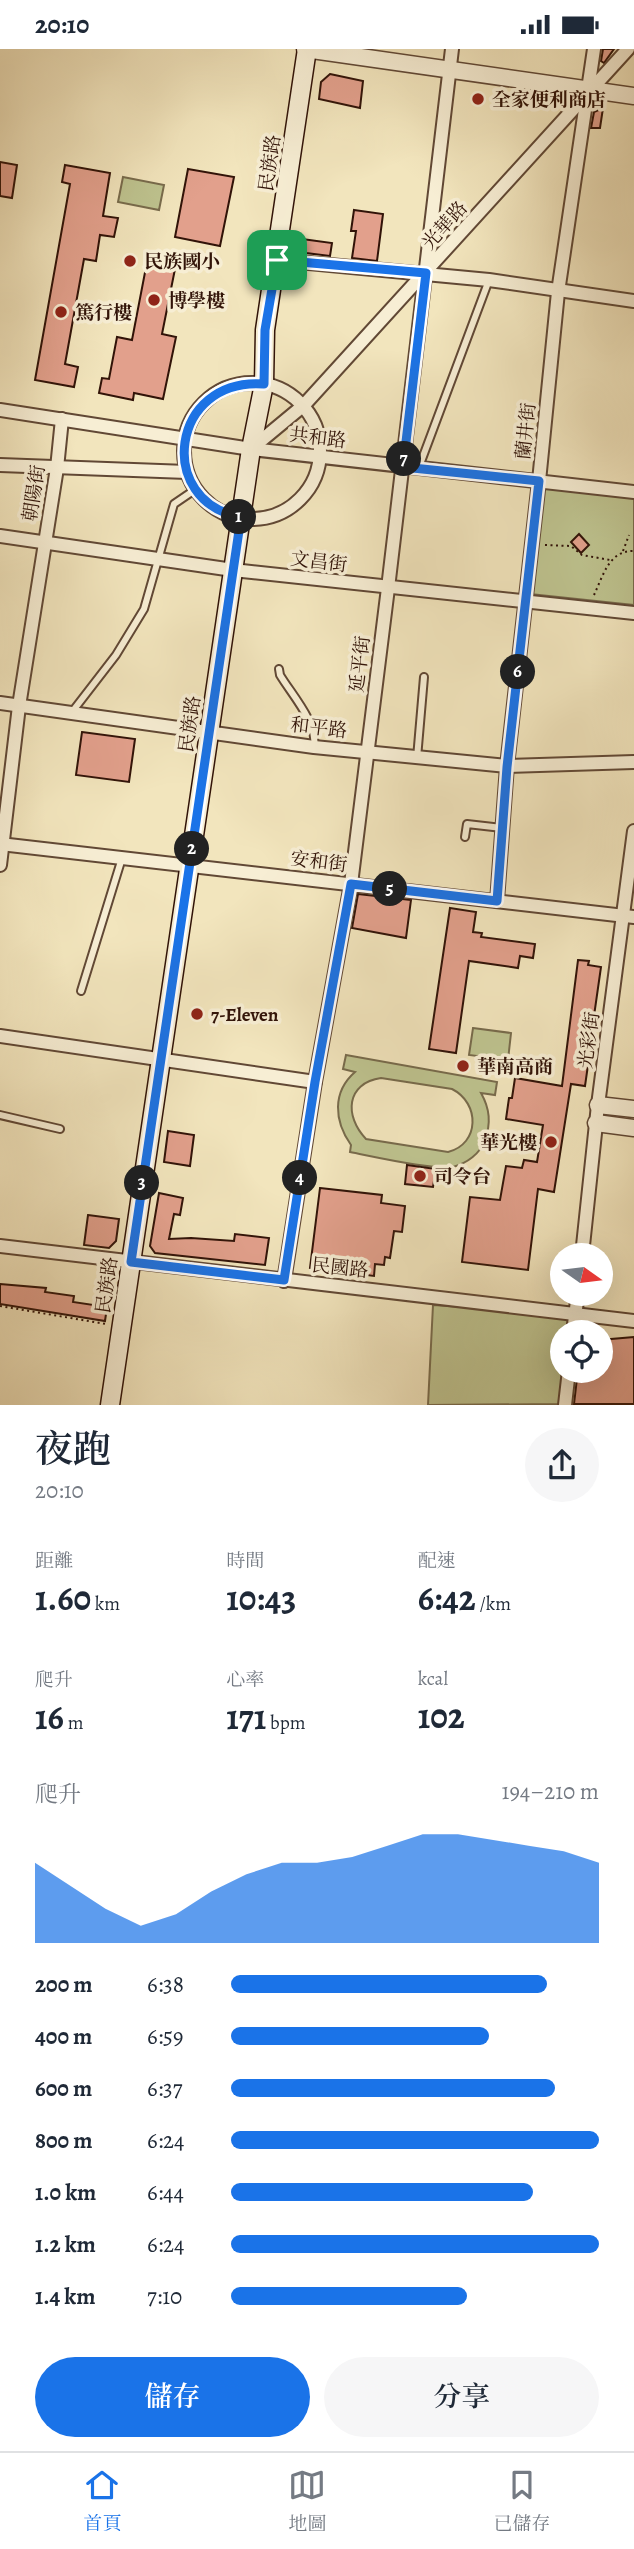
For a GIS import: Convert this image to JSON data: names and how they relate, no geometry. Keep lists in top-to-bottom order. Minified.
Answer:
{"streets":{"main road":["民族路"],"street":["光華路","蘭井街","共和路","朝陽街","文昌街","延平街","和平路","安和街","光彩街","民國路"]},"crossings":[["民族路","光華路"],["民族路","共和路"],["民族路","文昌街"],["民族路","和平路"],["民族路","安和街"],["民族路","民國路"],["光華路","蘭井街"],["光華路","共和路"],["光華路","延平街"],["蘭井街","共和路"],["蘭井街","文昌街"],["蘭井街","和平路"],["蘭井街","安和街"],["共和路","朝陽街"],["共和路","延平街"],["朝陽街","文昌街"],["朝陽街","和平路"],["朝陽街","安和街"],["文昌街","延平街"],["延平街","和平路"],["延平街","安和街"],["延平街","民國路"],["安和街","光彩街"]],"places":["全家便利商店","民族國小","博學樓","篤行樓","7-Eleven","華南高商","華光樓","司令台"],"north":"right","page":{"status":"20:10","pins":["7","1","6","2","5","4","3"],"heading":["夜跑","20:10"],"stats":[["距離","1.60 km"],["時間","10:43"],["配速","6:42 /km"],["爬升","16 m"],["心率","171 bpm"],["kcal","102"]],"chart":["爬升","194–210 m"],"list":[{"name":"200 m","note":"6:38"},{"name":"400 m","note":"6:59"},{"name":"600 m","note":"6:37"},{"name":"800 m","note":"6:24"},{"name":"1.0 km","note":"6:44"},{"name":"1.2 km","note":"6:24"},{"name":"1.4 km","note":"7:10"}],"buttons":["儲存","分享"],"tabs":["首頁","地圖","已儲存"]}}
